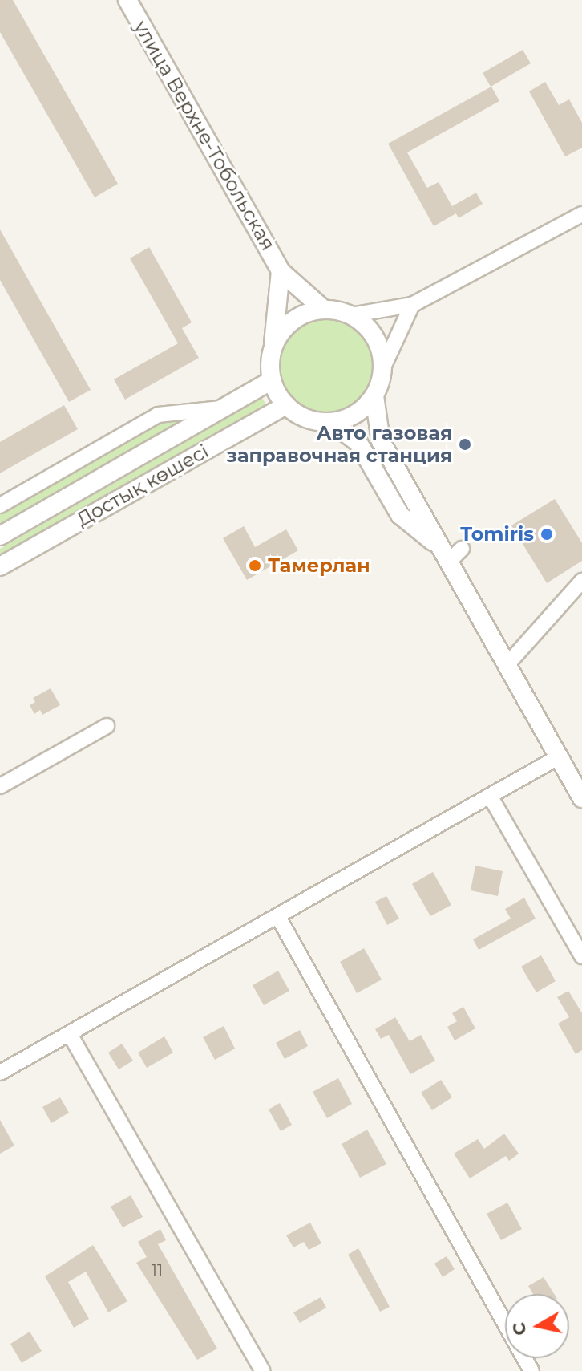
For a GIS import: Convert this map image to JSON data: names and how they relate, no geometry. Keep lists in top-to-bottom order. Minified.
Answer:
{"streets":{"street":["улица Верхне-Тобольская","Достық көшесі"]},"crossings":[["улица Верхне-Тобольская","Достық көшесі"]],"places":["Авто газовая заправочная станция","Tomiris","Тамерлан"],"house_numbers":["11"],"north":"left"}
